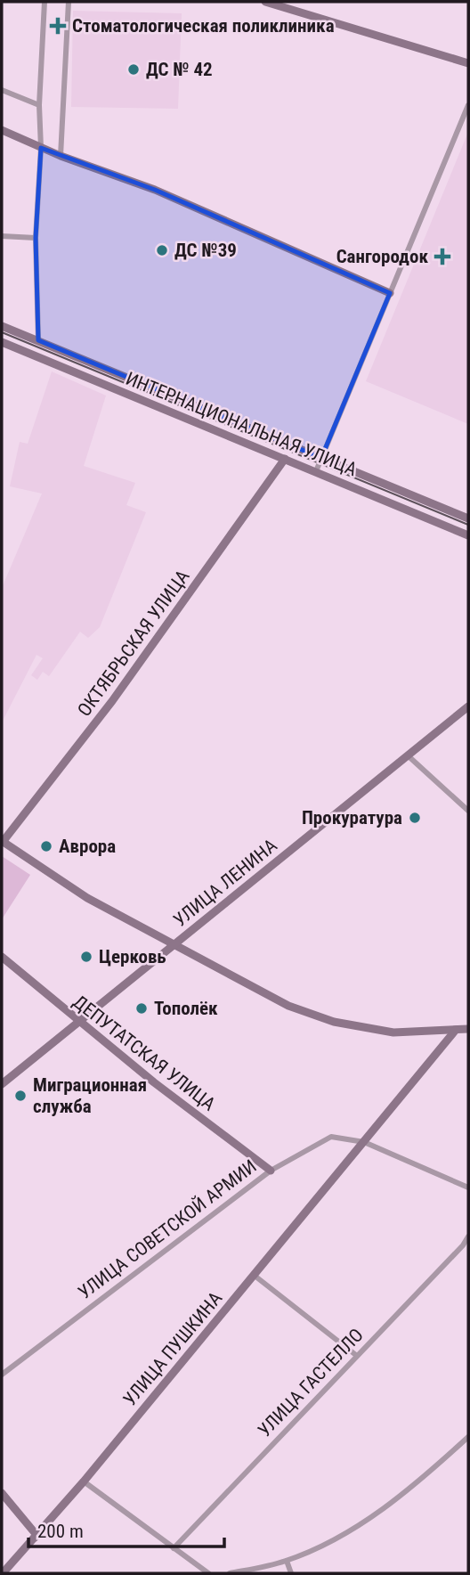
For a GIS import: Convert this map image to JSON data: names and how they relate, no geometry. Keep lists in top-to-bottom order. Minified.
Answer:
{"streets":{"street":["ИНТЕРНАЦИОНАЛЬНАЯ УЛИЦА","ОКТЯБРЬСКАЯ УЛИЦА","УЛИЦА ЛЕНИНА","ДЕПУТАТСКАЯ УЛИЦА","УЛИЦА СОВЕТСКОЙ АРМИИ","УЛИЦА ПУШКИНА","УЛИЦА ГАСТЕЛЛО"]},"crossings":[["ИНТЕРНАЦИОНАЛЬНАЯ УЛИЦА","ОКТЯБРЬСКАЯ УЛИЦА"],["УЛИЦА ЛЕНИНА","ДЕПУТАТСКАЯ УЛИЦА"],["ДЕПУТАТСКАЯ УЛИЦА","УЛИЦА СОВЕТСКОЙ АРМИИ"],["УЛИЦА СОВЕТСКОЙ АРМИИ","УЛИЦА ПУШКИНА"]],"places":{"health":["Стоматологическая поликлиника","Сангородок"],"other":["ДС № 42","ДС №39","Прокуратура","Аврора","Церковь","Тополёк","Миграционная служба"]},"scale_bar":"200 m"}
